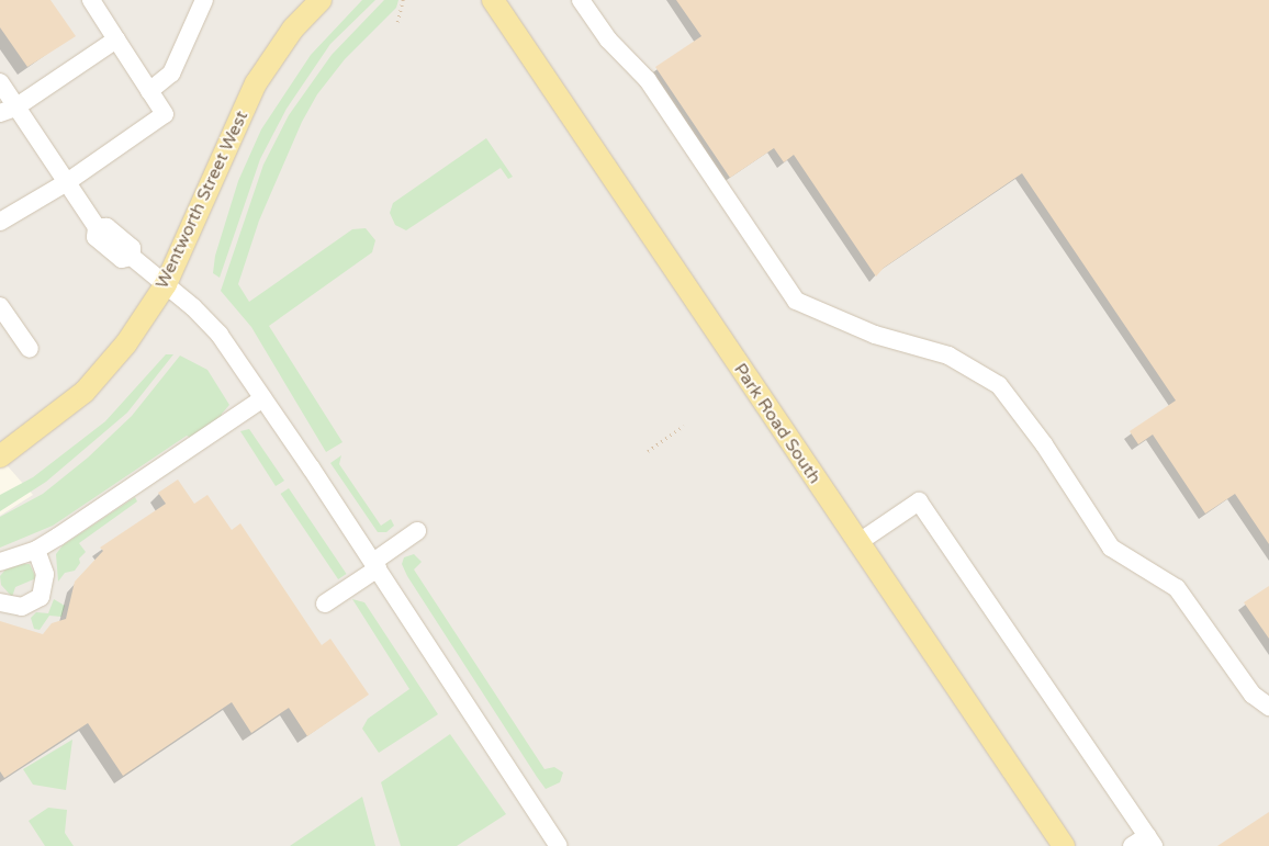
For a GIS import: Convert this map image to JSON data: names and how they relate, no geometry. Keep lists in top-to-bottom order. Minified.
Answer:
{"streets":{"main road":["Wentworth Street West","Park Road South"]}}
